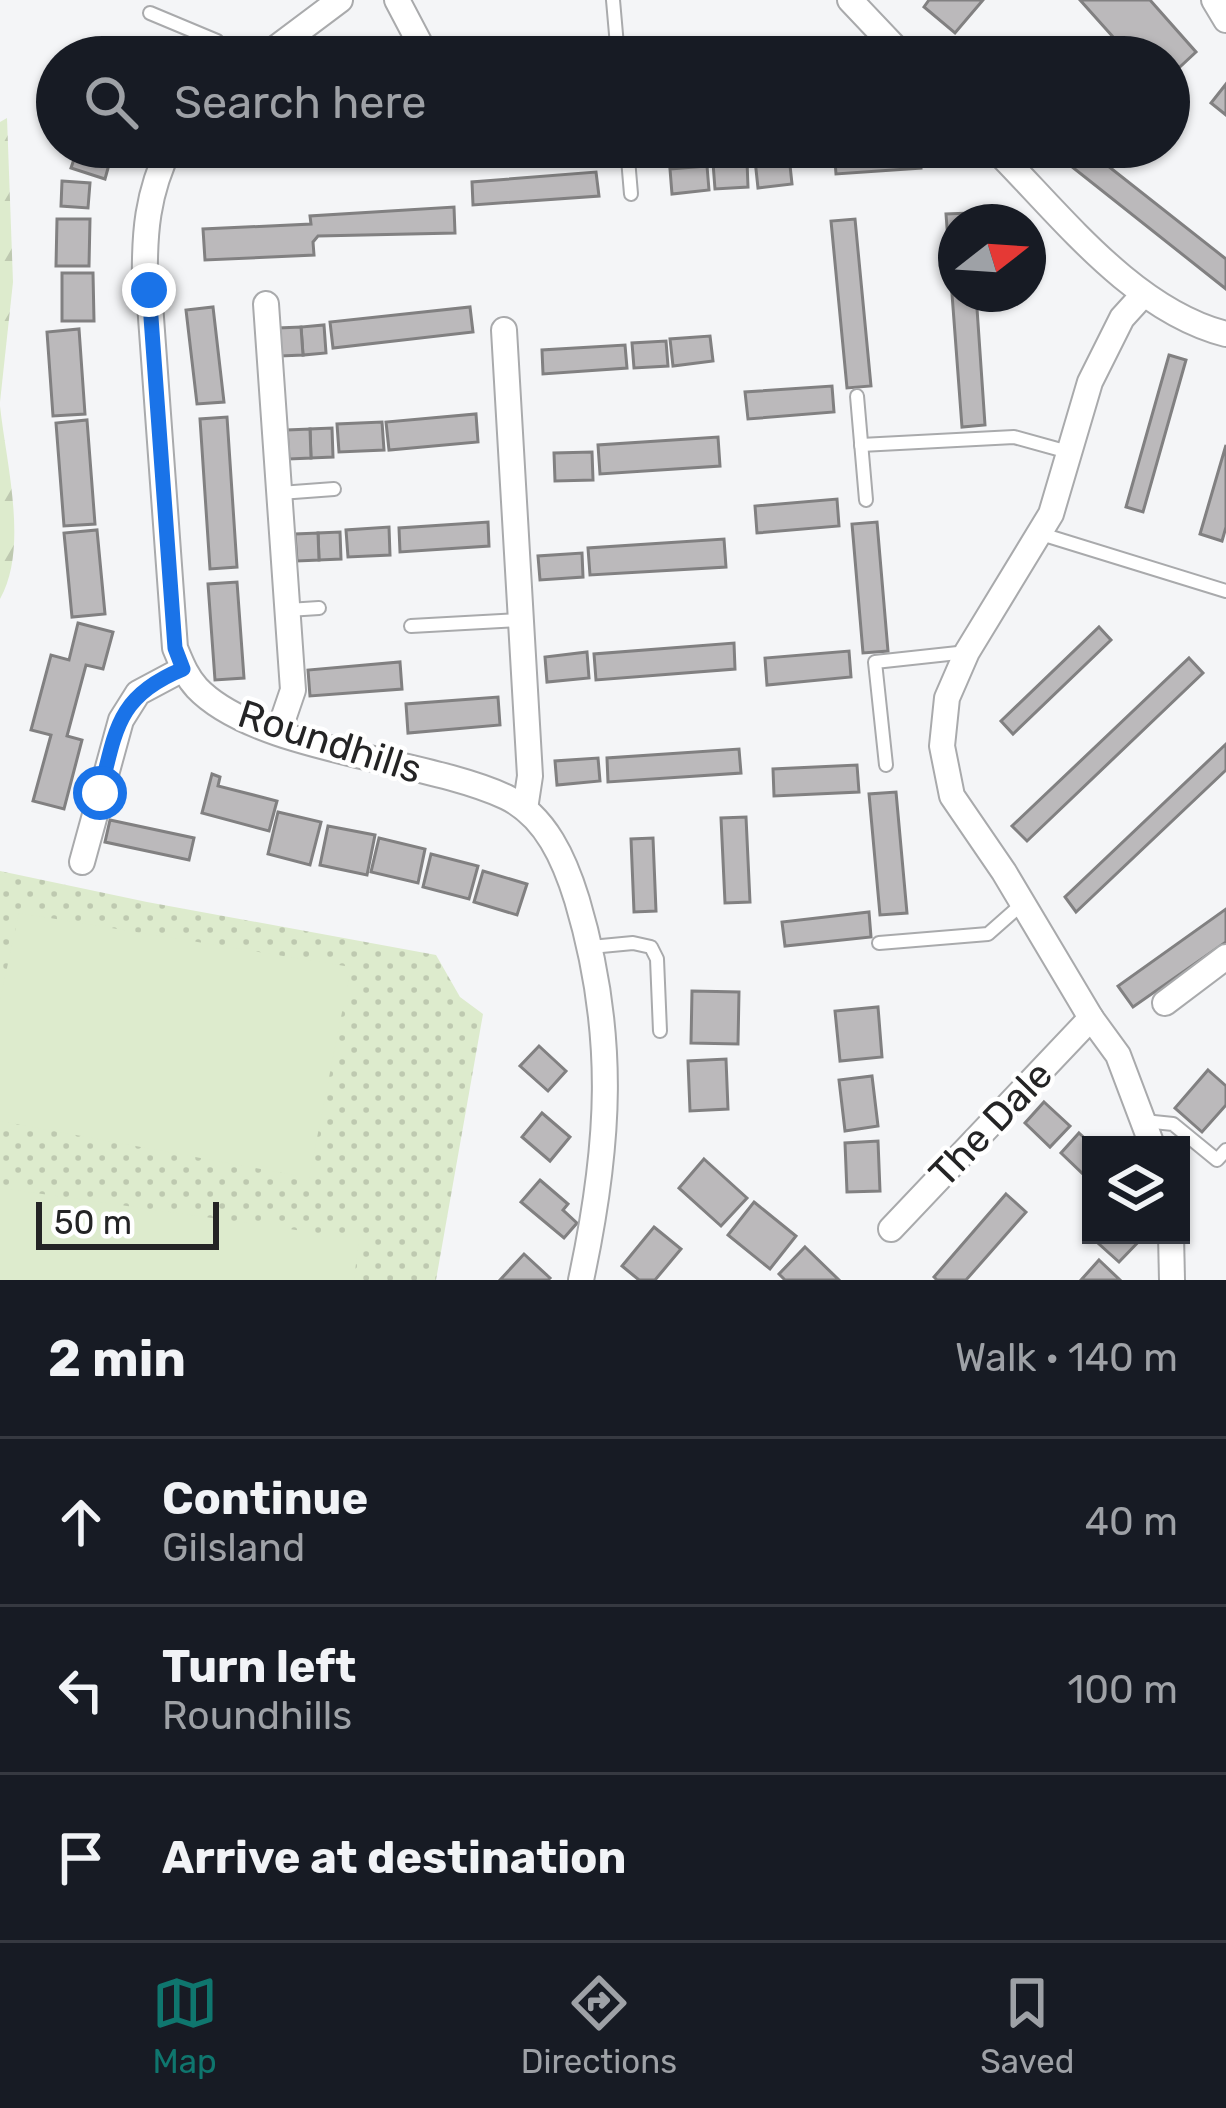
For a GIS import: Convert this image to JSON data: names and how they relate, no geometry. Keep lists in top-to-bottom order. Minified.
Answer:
{"streets":{"street":["Roundhills","The Dale"]},"scale_bar":"50 m","north":"right","page":{"search":"Search here","scale":"50 m","heading":["2 min","Walk · 140 m"],"list":[["Continue","Gilsland","40 m"],["Turn left","Roundhills","100 m"],"Arrive at destination"],"nav":["Map","Directions","Saved"]}}
